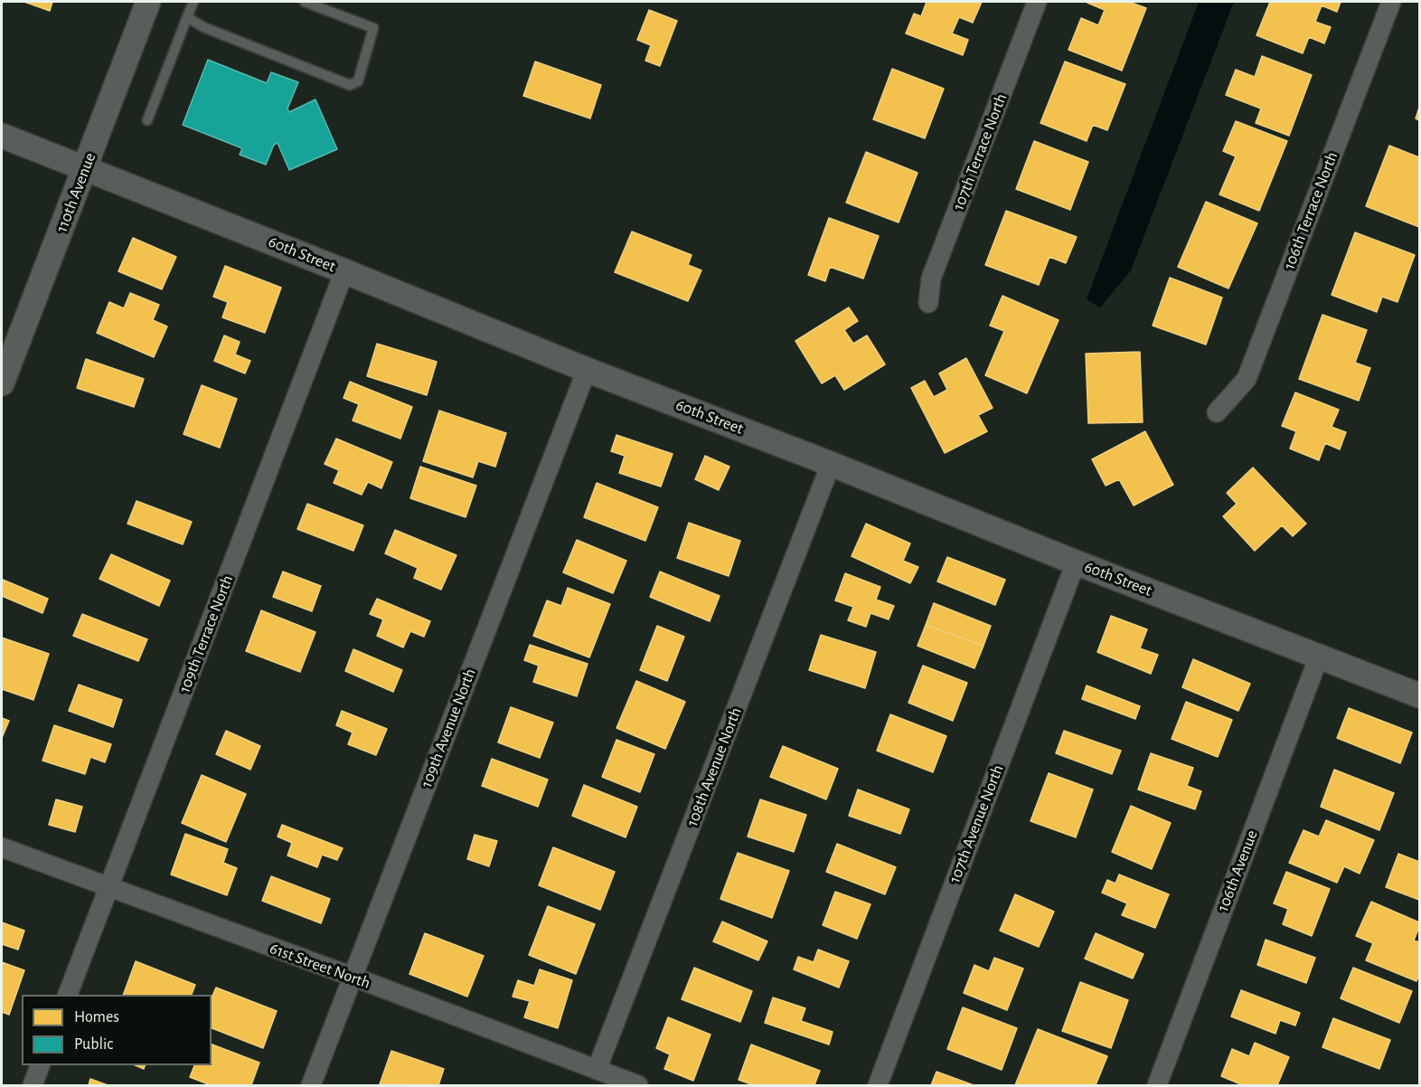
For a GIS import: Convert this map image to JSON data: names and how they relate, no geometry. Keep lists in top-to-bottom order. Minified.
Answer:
{"streets":{"street":["107th Terrace North","110th Avenue","106th Terrace North","60th Street","109th Terrace North","109th Avenue North","108th Avenue North","107th Avenue North","106th Avenue","61st Street North"]},"crossings":[["110th Avenue","60th Street"],["60th Street","109th Terrace North"],["60th Street","109th Avenue North"],["60th Street","108th Avenue North"],["60th Street","107th Avenue North"],["60th Street","106th Avenue"],["109th Terrace North","61st Street North"],["109th Avenue North","61st Street North"],["108th Avenue North","61st Street North"]],"legend":["Homes","Public"]}
